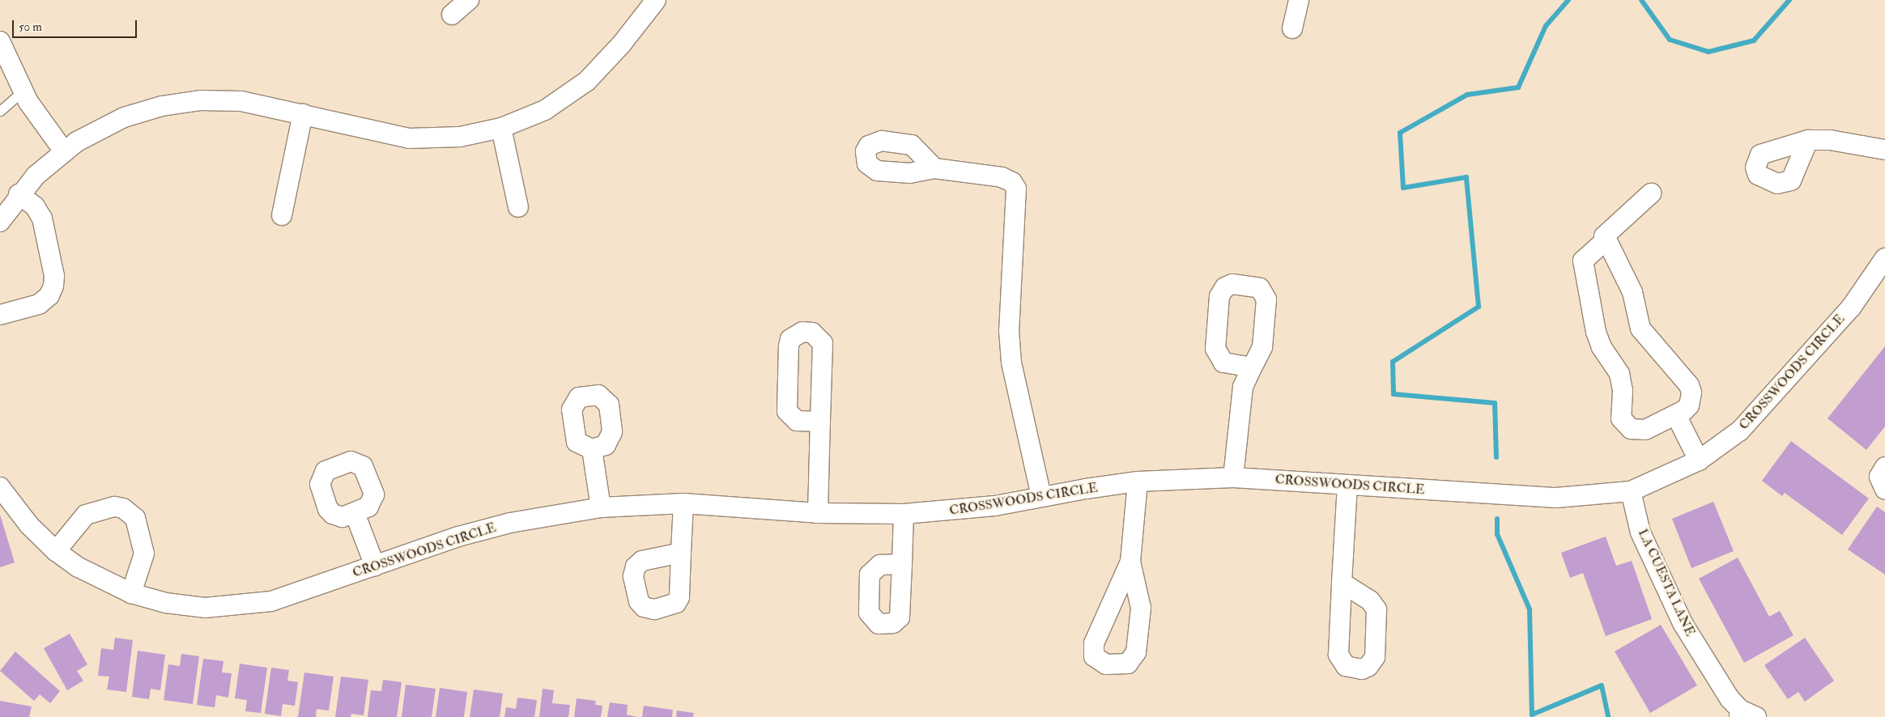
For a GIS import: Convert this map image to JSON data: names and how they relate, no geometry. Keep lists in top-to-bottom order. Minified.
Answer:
{"streets":{"street":["CROSSWOODS CIRCLE","LA CUESTA LANE"]},"crossings":[["CROSSWOODS CIRCLE","LA CUESTA LANE"]],"scale_bar":"50 m"}
